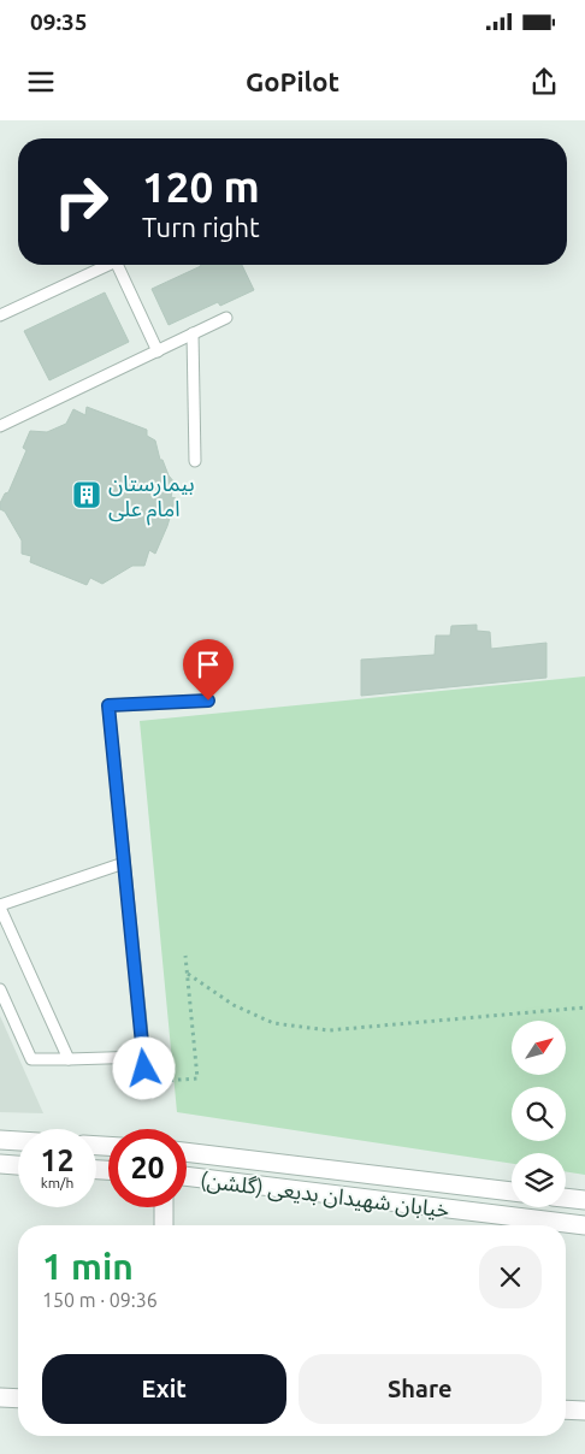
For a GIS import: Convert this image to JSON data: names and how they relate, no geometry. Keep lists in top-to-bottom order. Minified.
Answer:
{"streets":{"street":["خیابان شهیدان بدیعی (گلشن)"]},"places":{"building":["بیمارستان امام علی"]},"north":"top right","page":{"status":"09:35","header":"GoPilot","turn":["120 m","Turn right"],"speed":"12 km/h","limit":"20","heading":["1 min","150 m · 09:36"],"buttons":["Exit","Share"]}}
